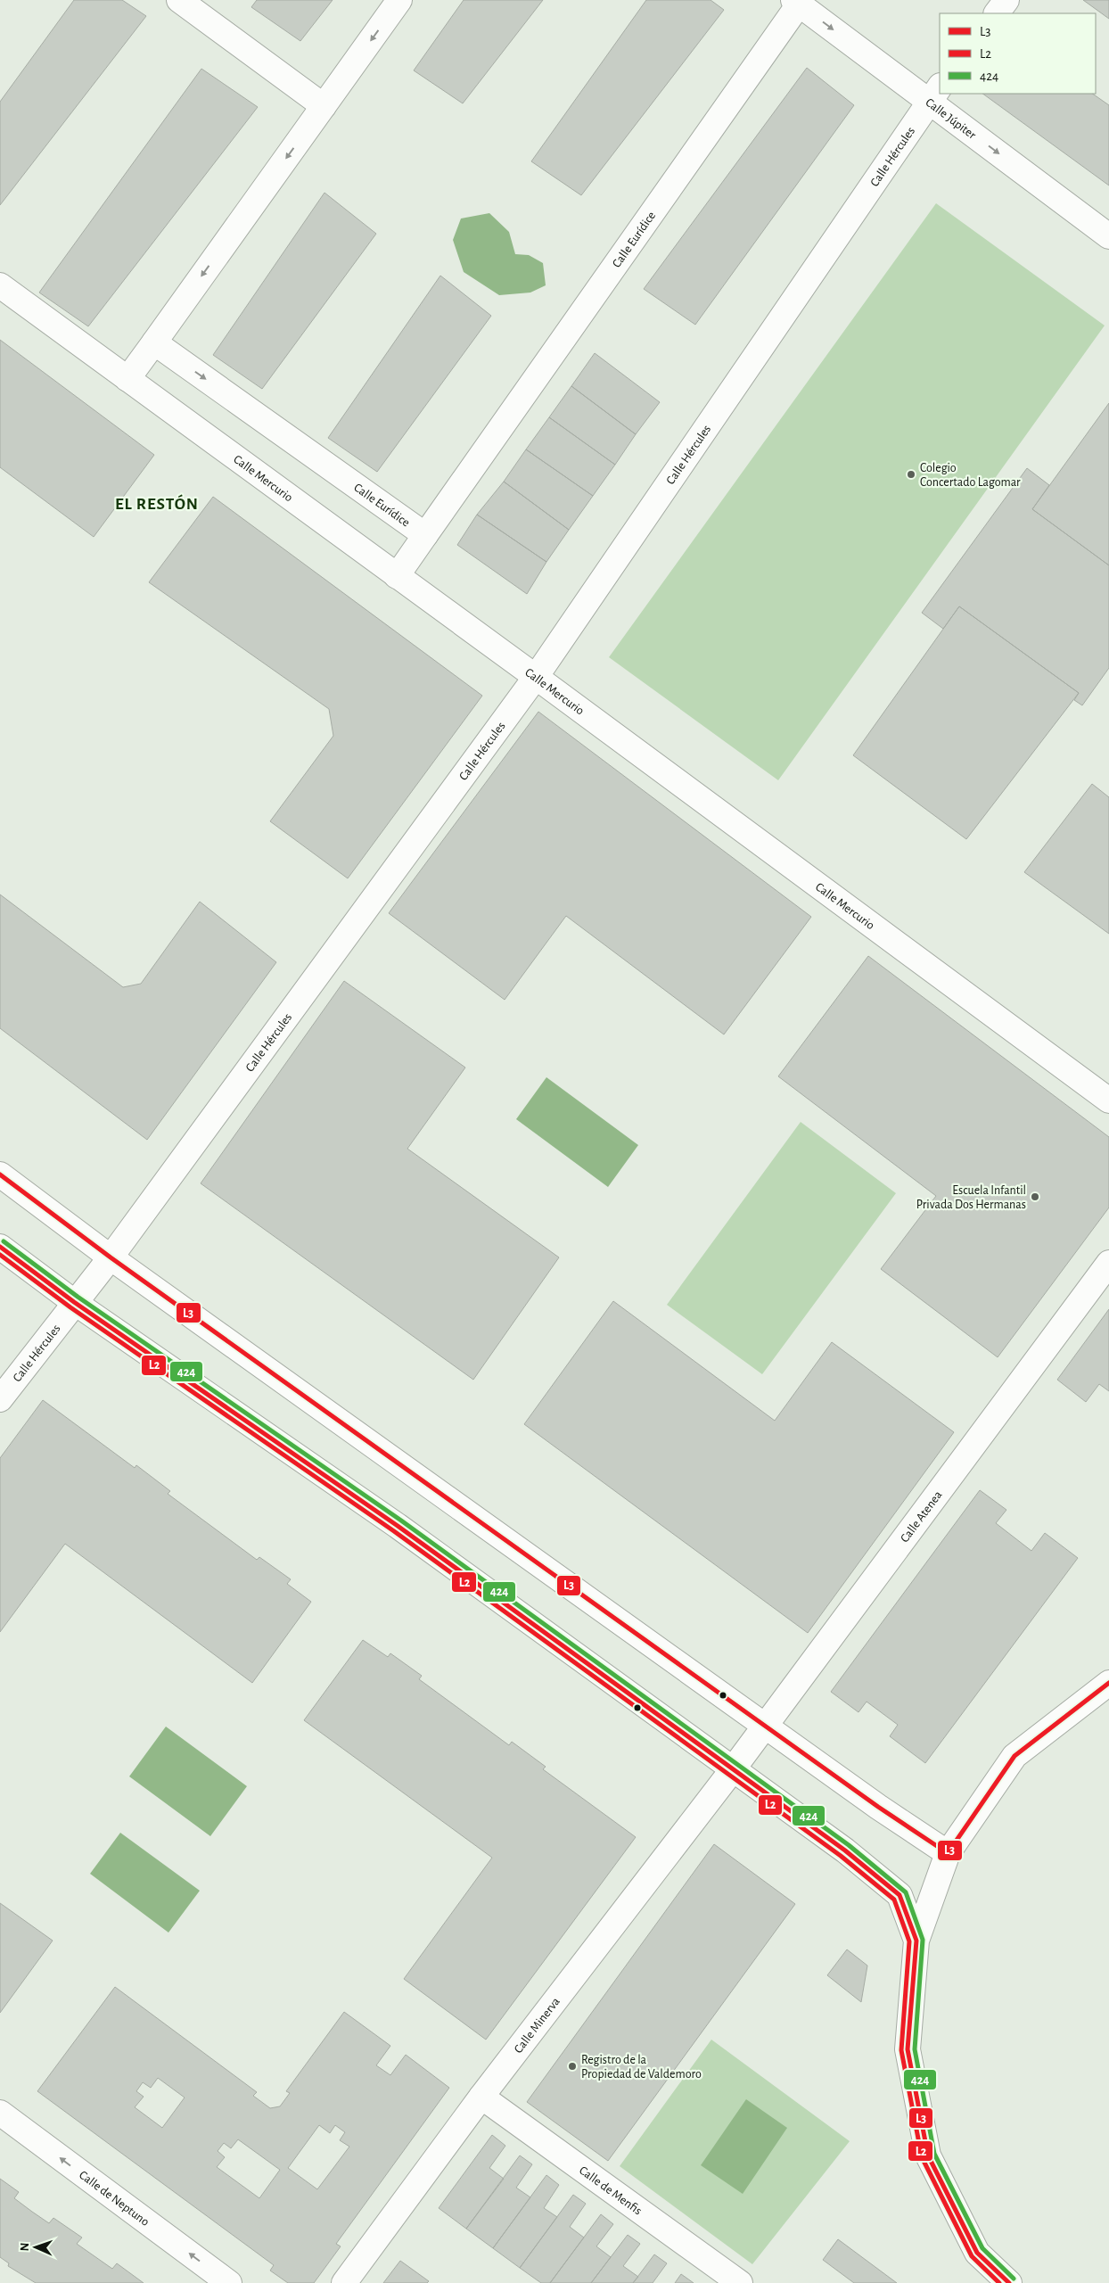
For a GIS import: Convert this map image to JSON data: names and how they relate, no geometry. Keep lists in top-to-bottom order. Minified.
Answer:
{"streets":{"street":["Calle Júpiter","Calle Hércules","Calle Eurídice","Calle Mercurio","Calle Atenea","Calle Minerva","Calle de Menfis","Calle de Neptuno"]},"crossings":[["Calle Júpiter","Calle Hércules"],["Calle Júpiter","Calle Eurídice"],["Calle Hércules","Calle Mercurio"],["Calle Atenea","Calle Minerva"],["Calle Minerva","Calle de Menfis"]],"one_way":["Calle Júpiter","Calle de Neptuno"],"districts":["EL RESTÓN"],"places":["Colegio Concertado Lagomar","Escuela Infantil Privada Dos Hermanas","Registro de la Propiedad de Valdemoro"],"lines":["transit line L3","transit line 424","transit line L2"],"legend":["L3","L2","424"],"north":"left"}
